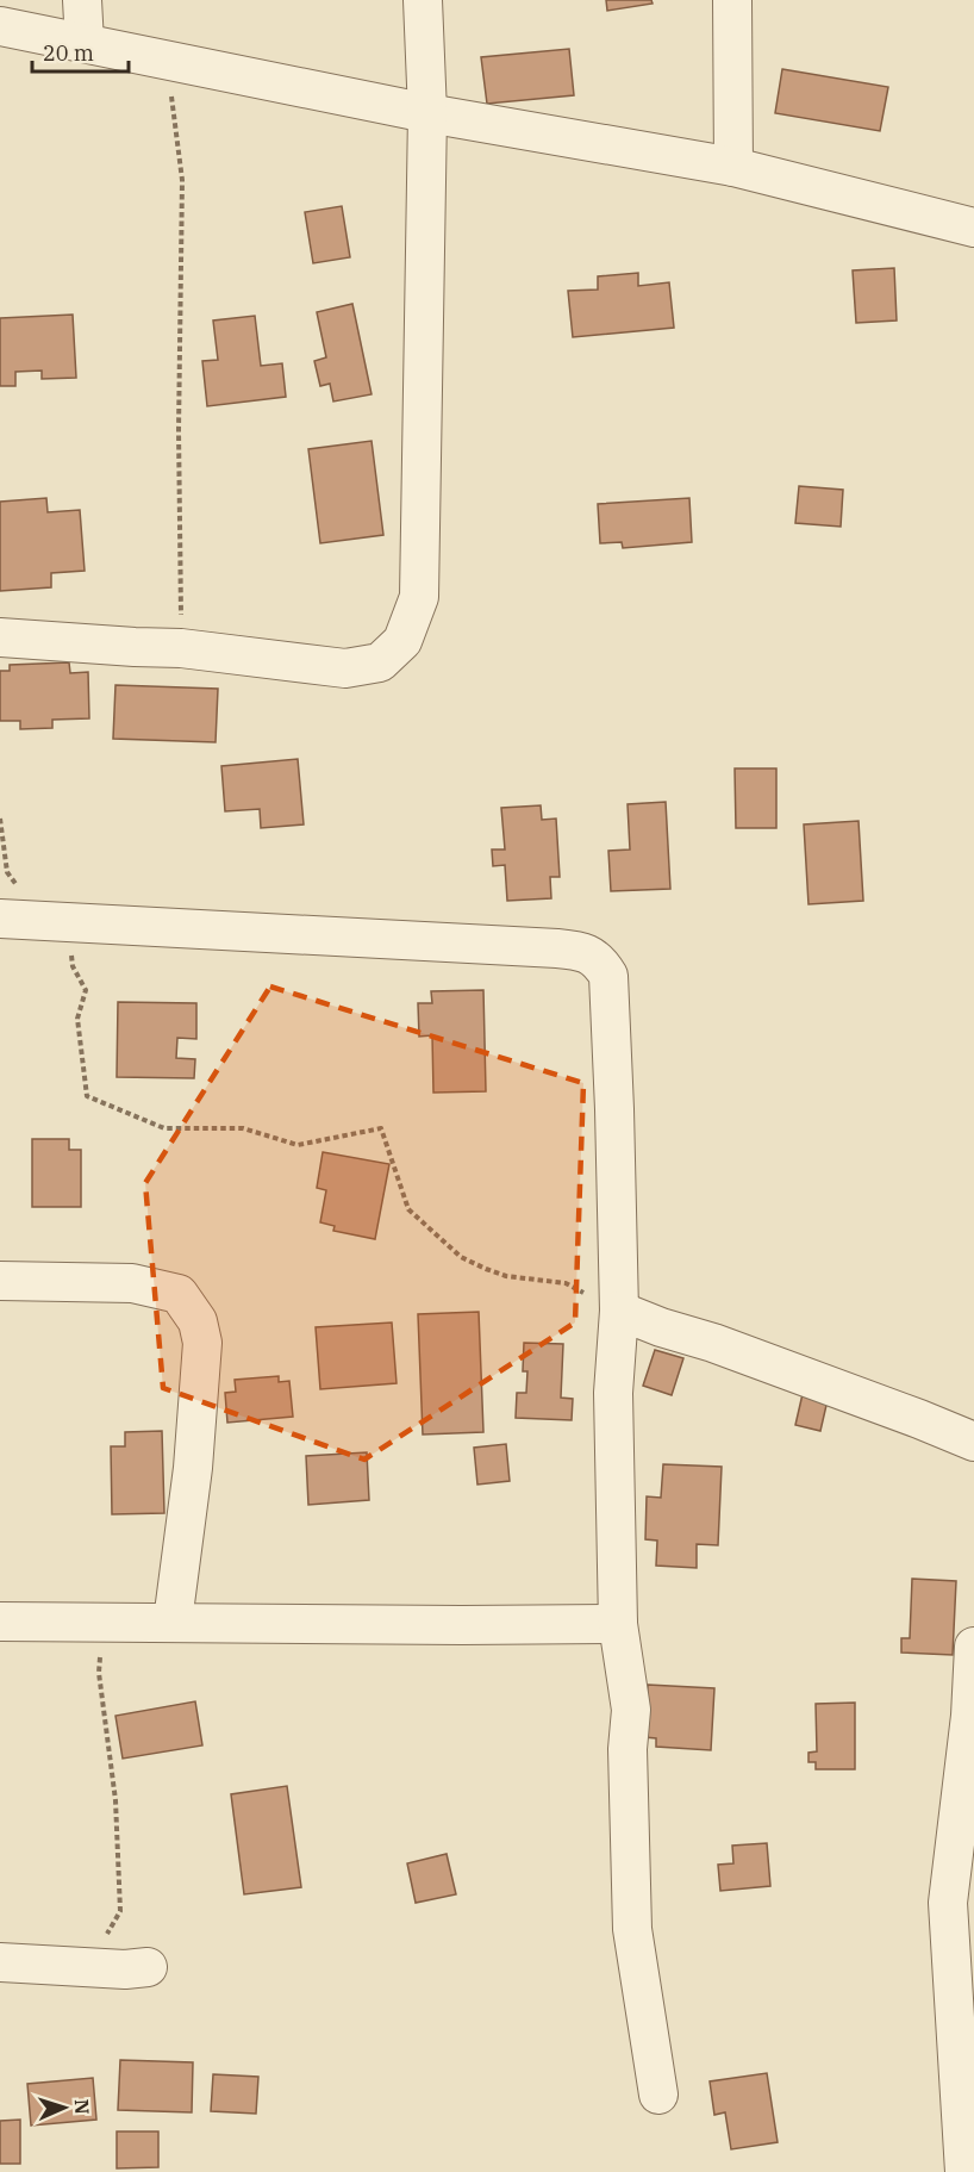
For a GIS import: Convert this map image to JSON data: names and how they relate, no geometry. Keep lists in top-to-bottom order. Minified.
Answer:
{"scale_bar":"20 m","north":"right"}
